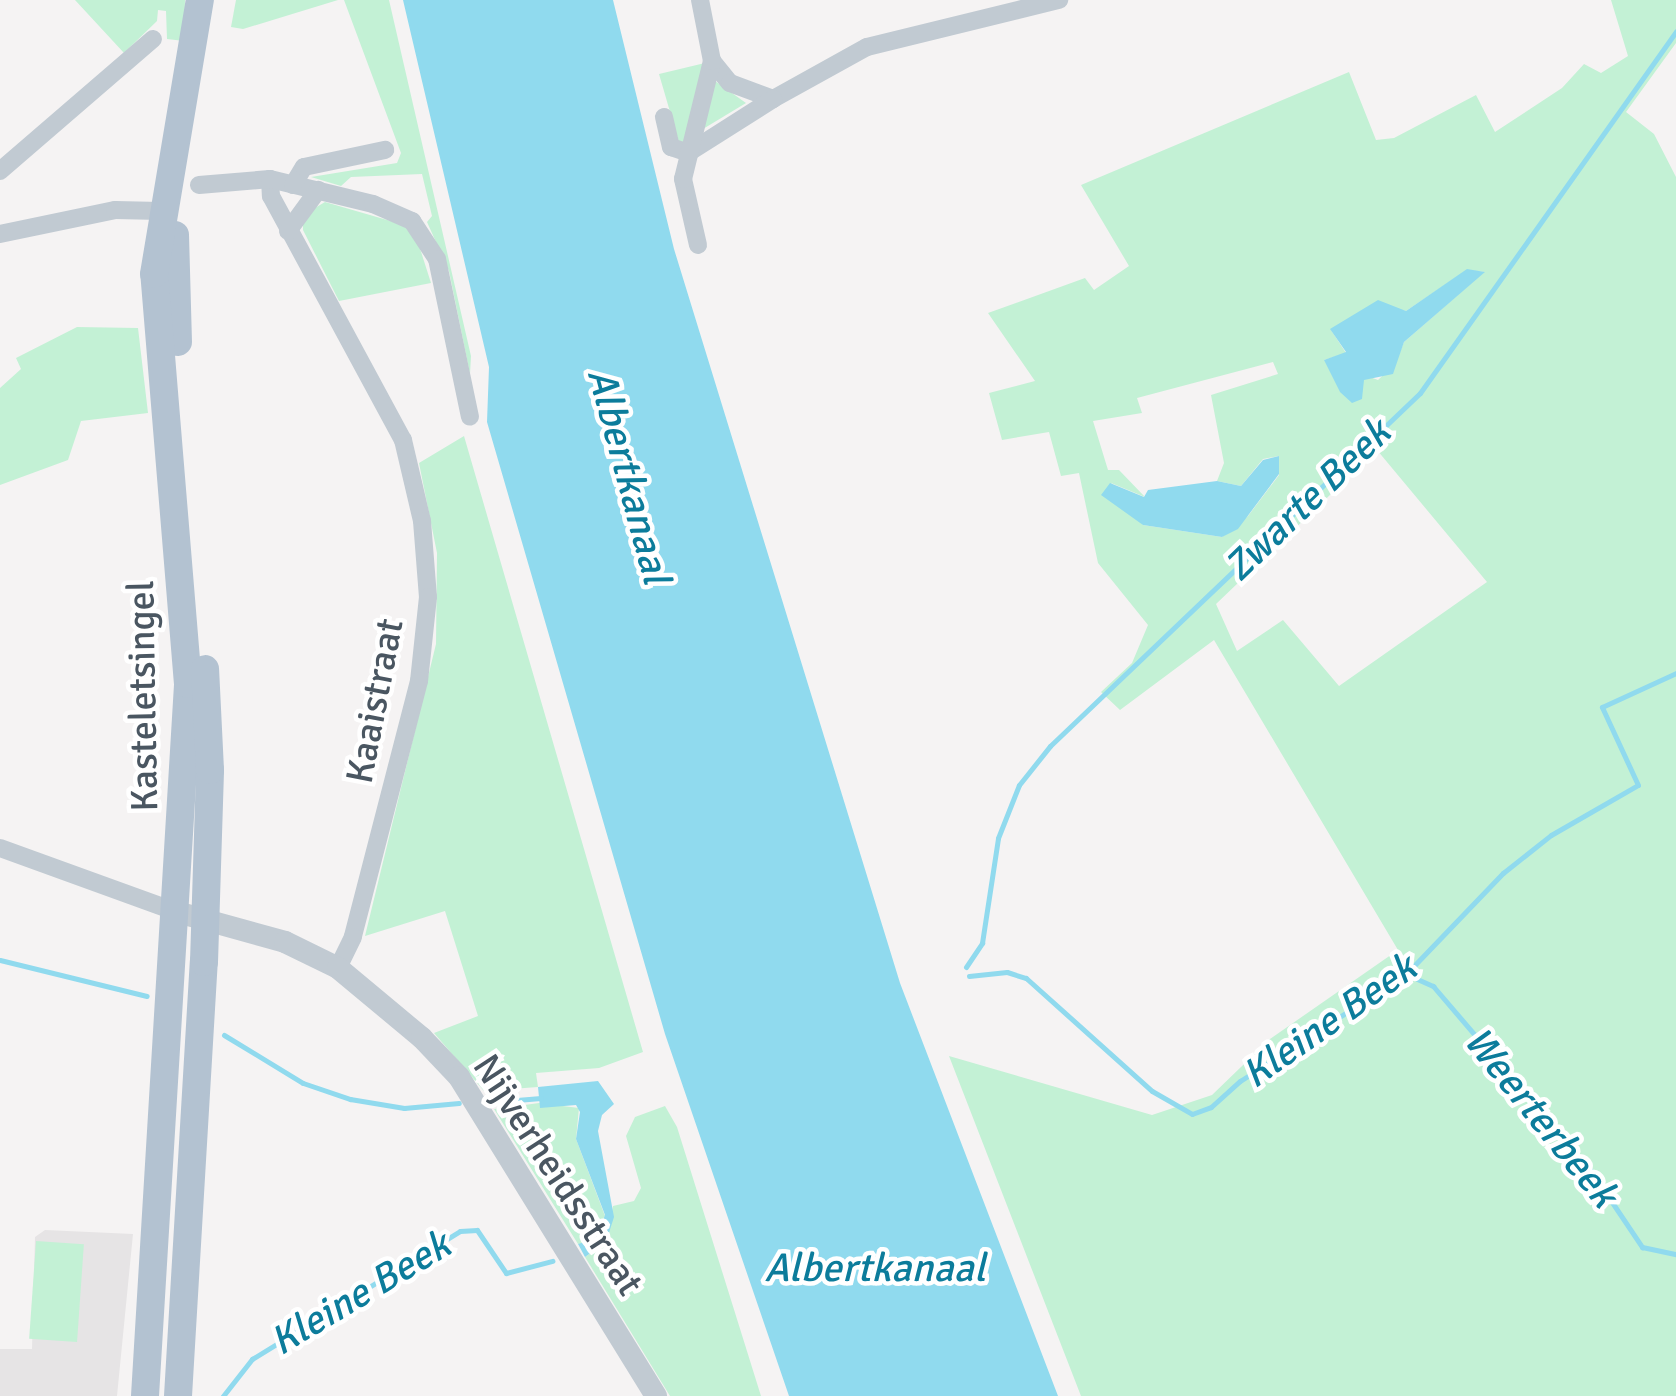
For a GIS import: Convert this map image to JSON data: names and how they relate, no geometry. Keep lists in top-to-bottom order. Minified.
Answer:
{"streets":{"main road":["Kasteletsingel"],"street":["Kaaistraat","Nijverheidsstraat"]},"crossings":[["Kasteletsingel","Nijverheidsstraat"],["Kaaistraat","Nijverheidsstraat"]],"water":["Albertkanaal","Zwarte Beek","Kleine Beek","Weerterbeek"]}
